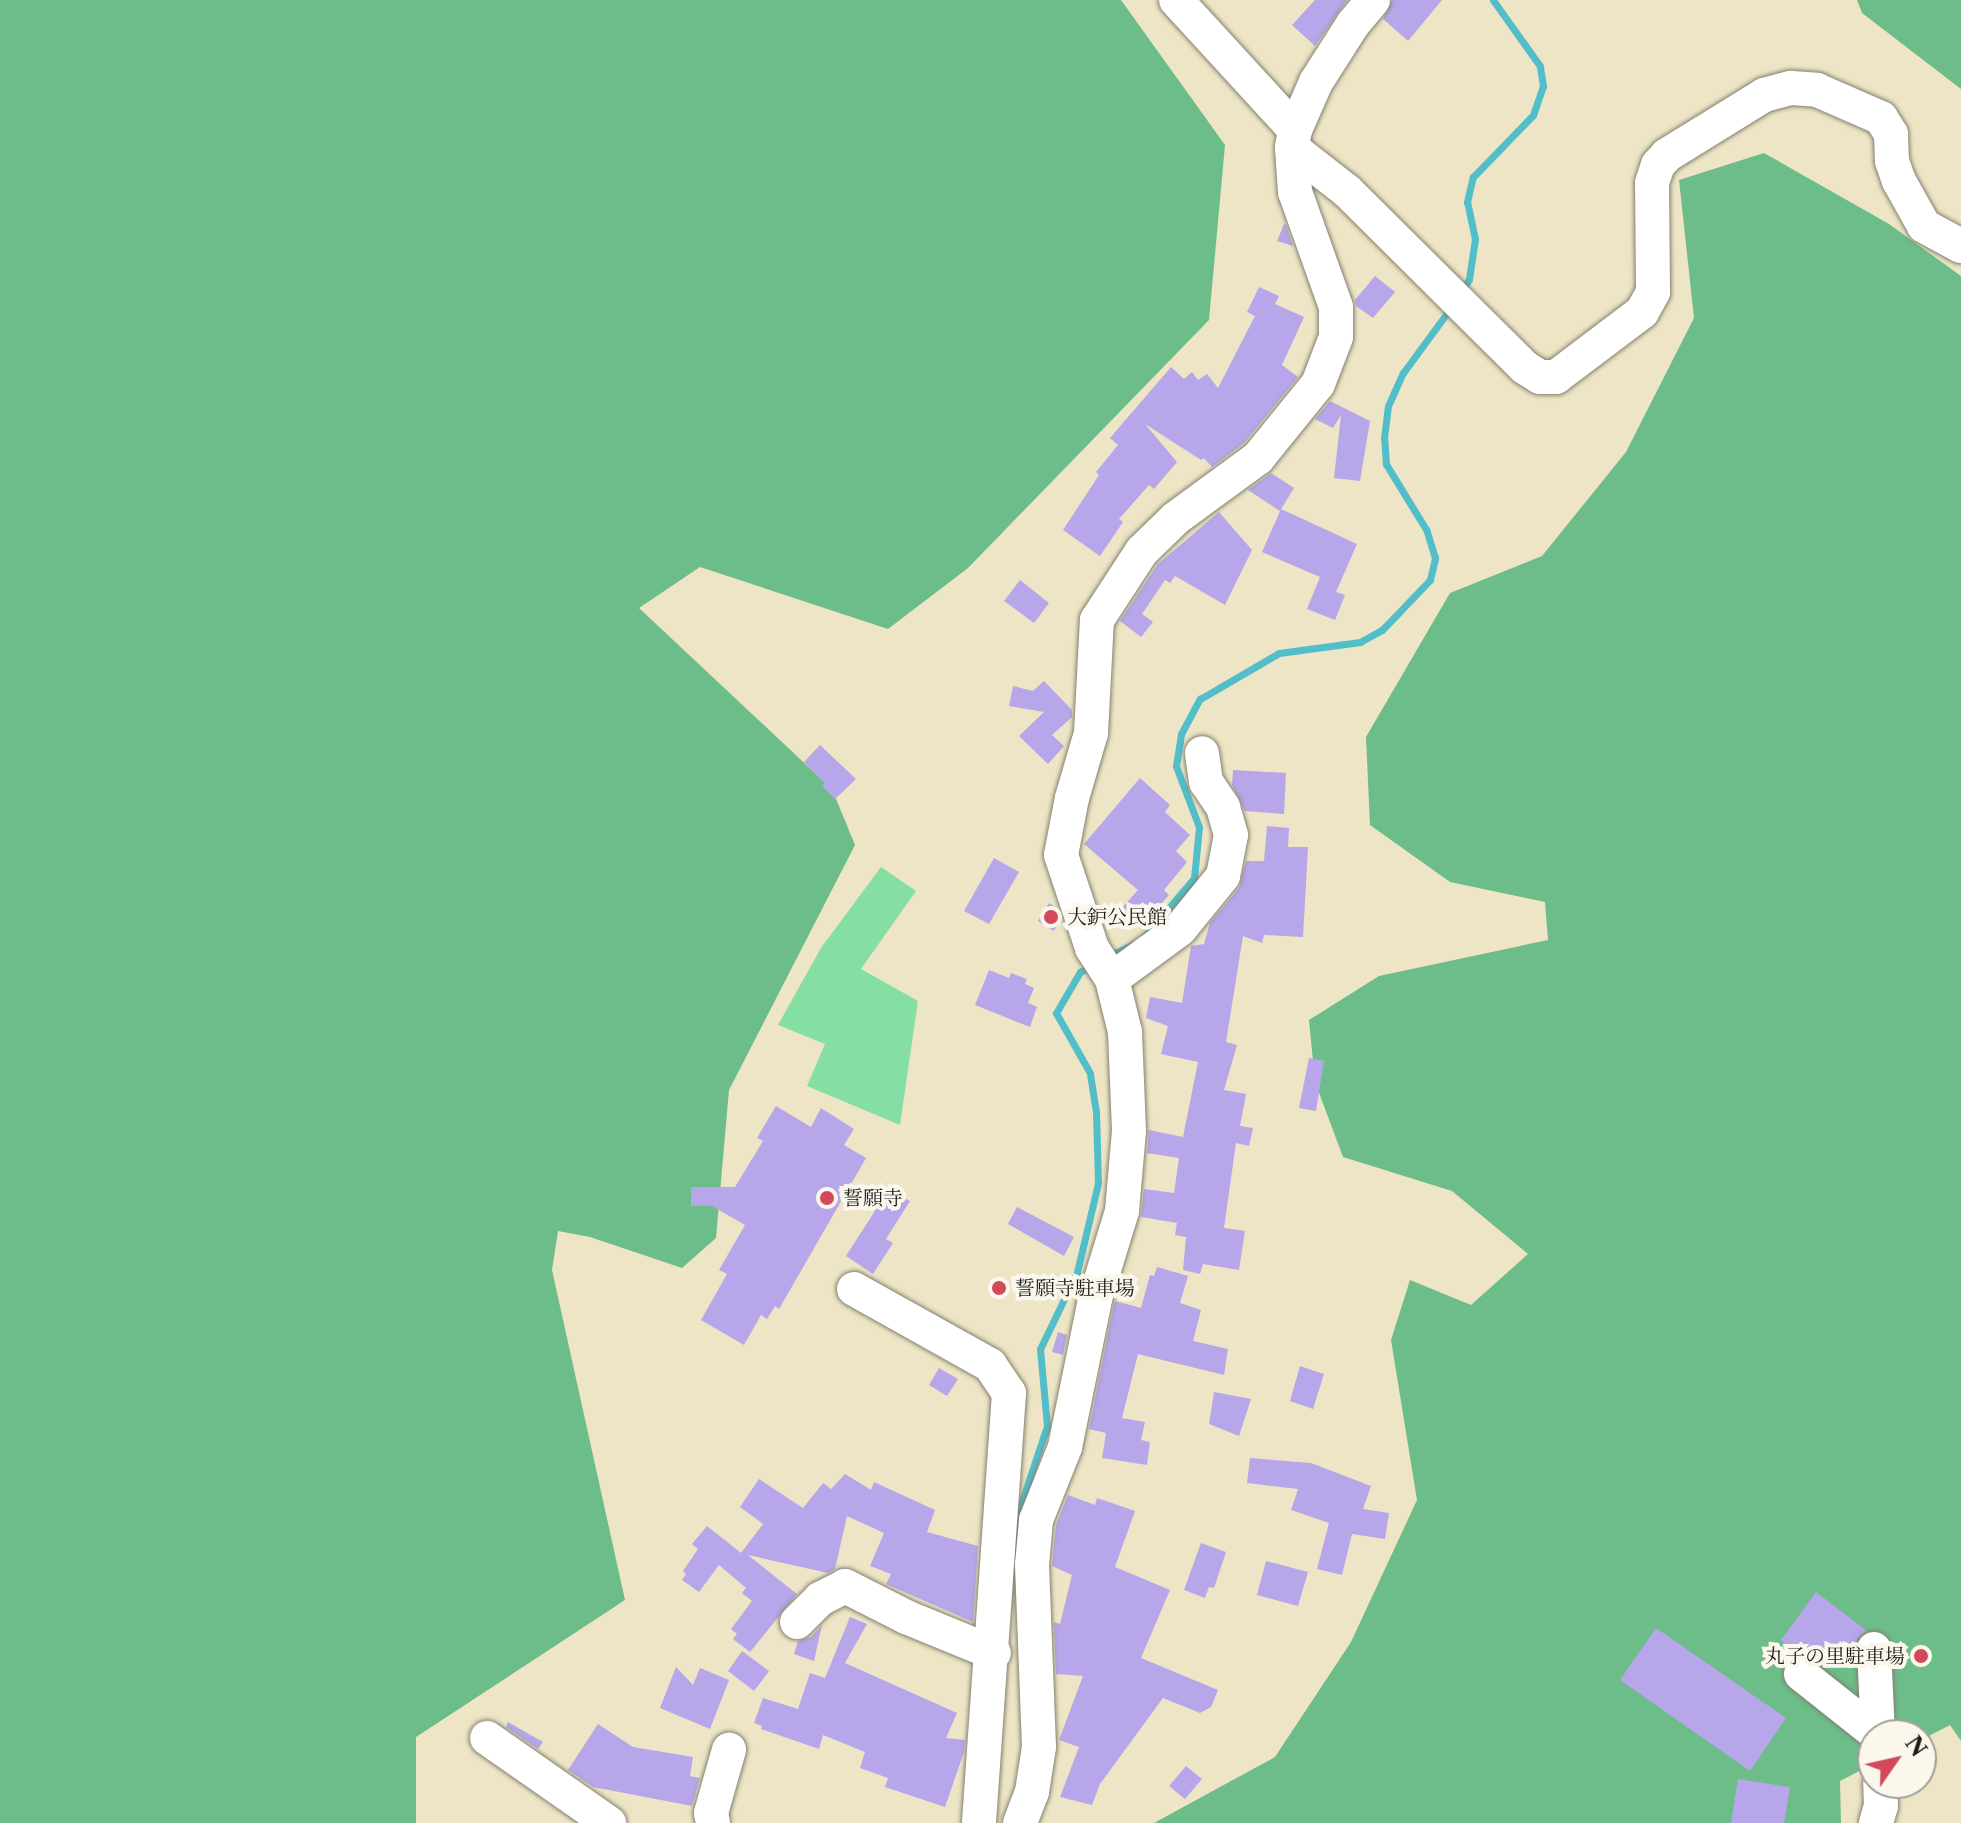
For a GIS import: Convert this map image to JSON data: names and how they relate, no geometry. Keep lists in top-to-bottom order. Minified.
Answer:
{"places":["大鈩公民館","誓願寺","誓願寺駐車場","丸子の里駐車場"],"north":"top right"}
